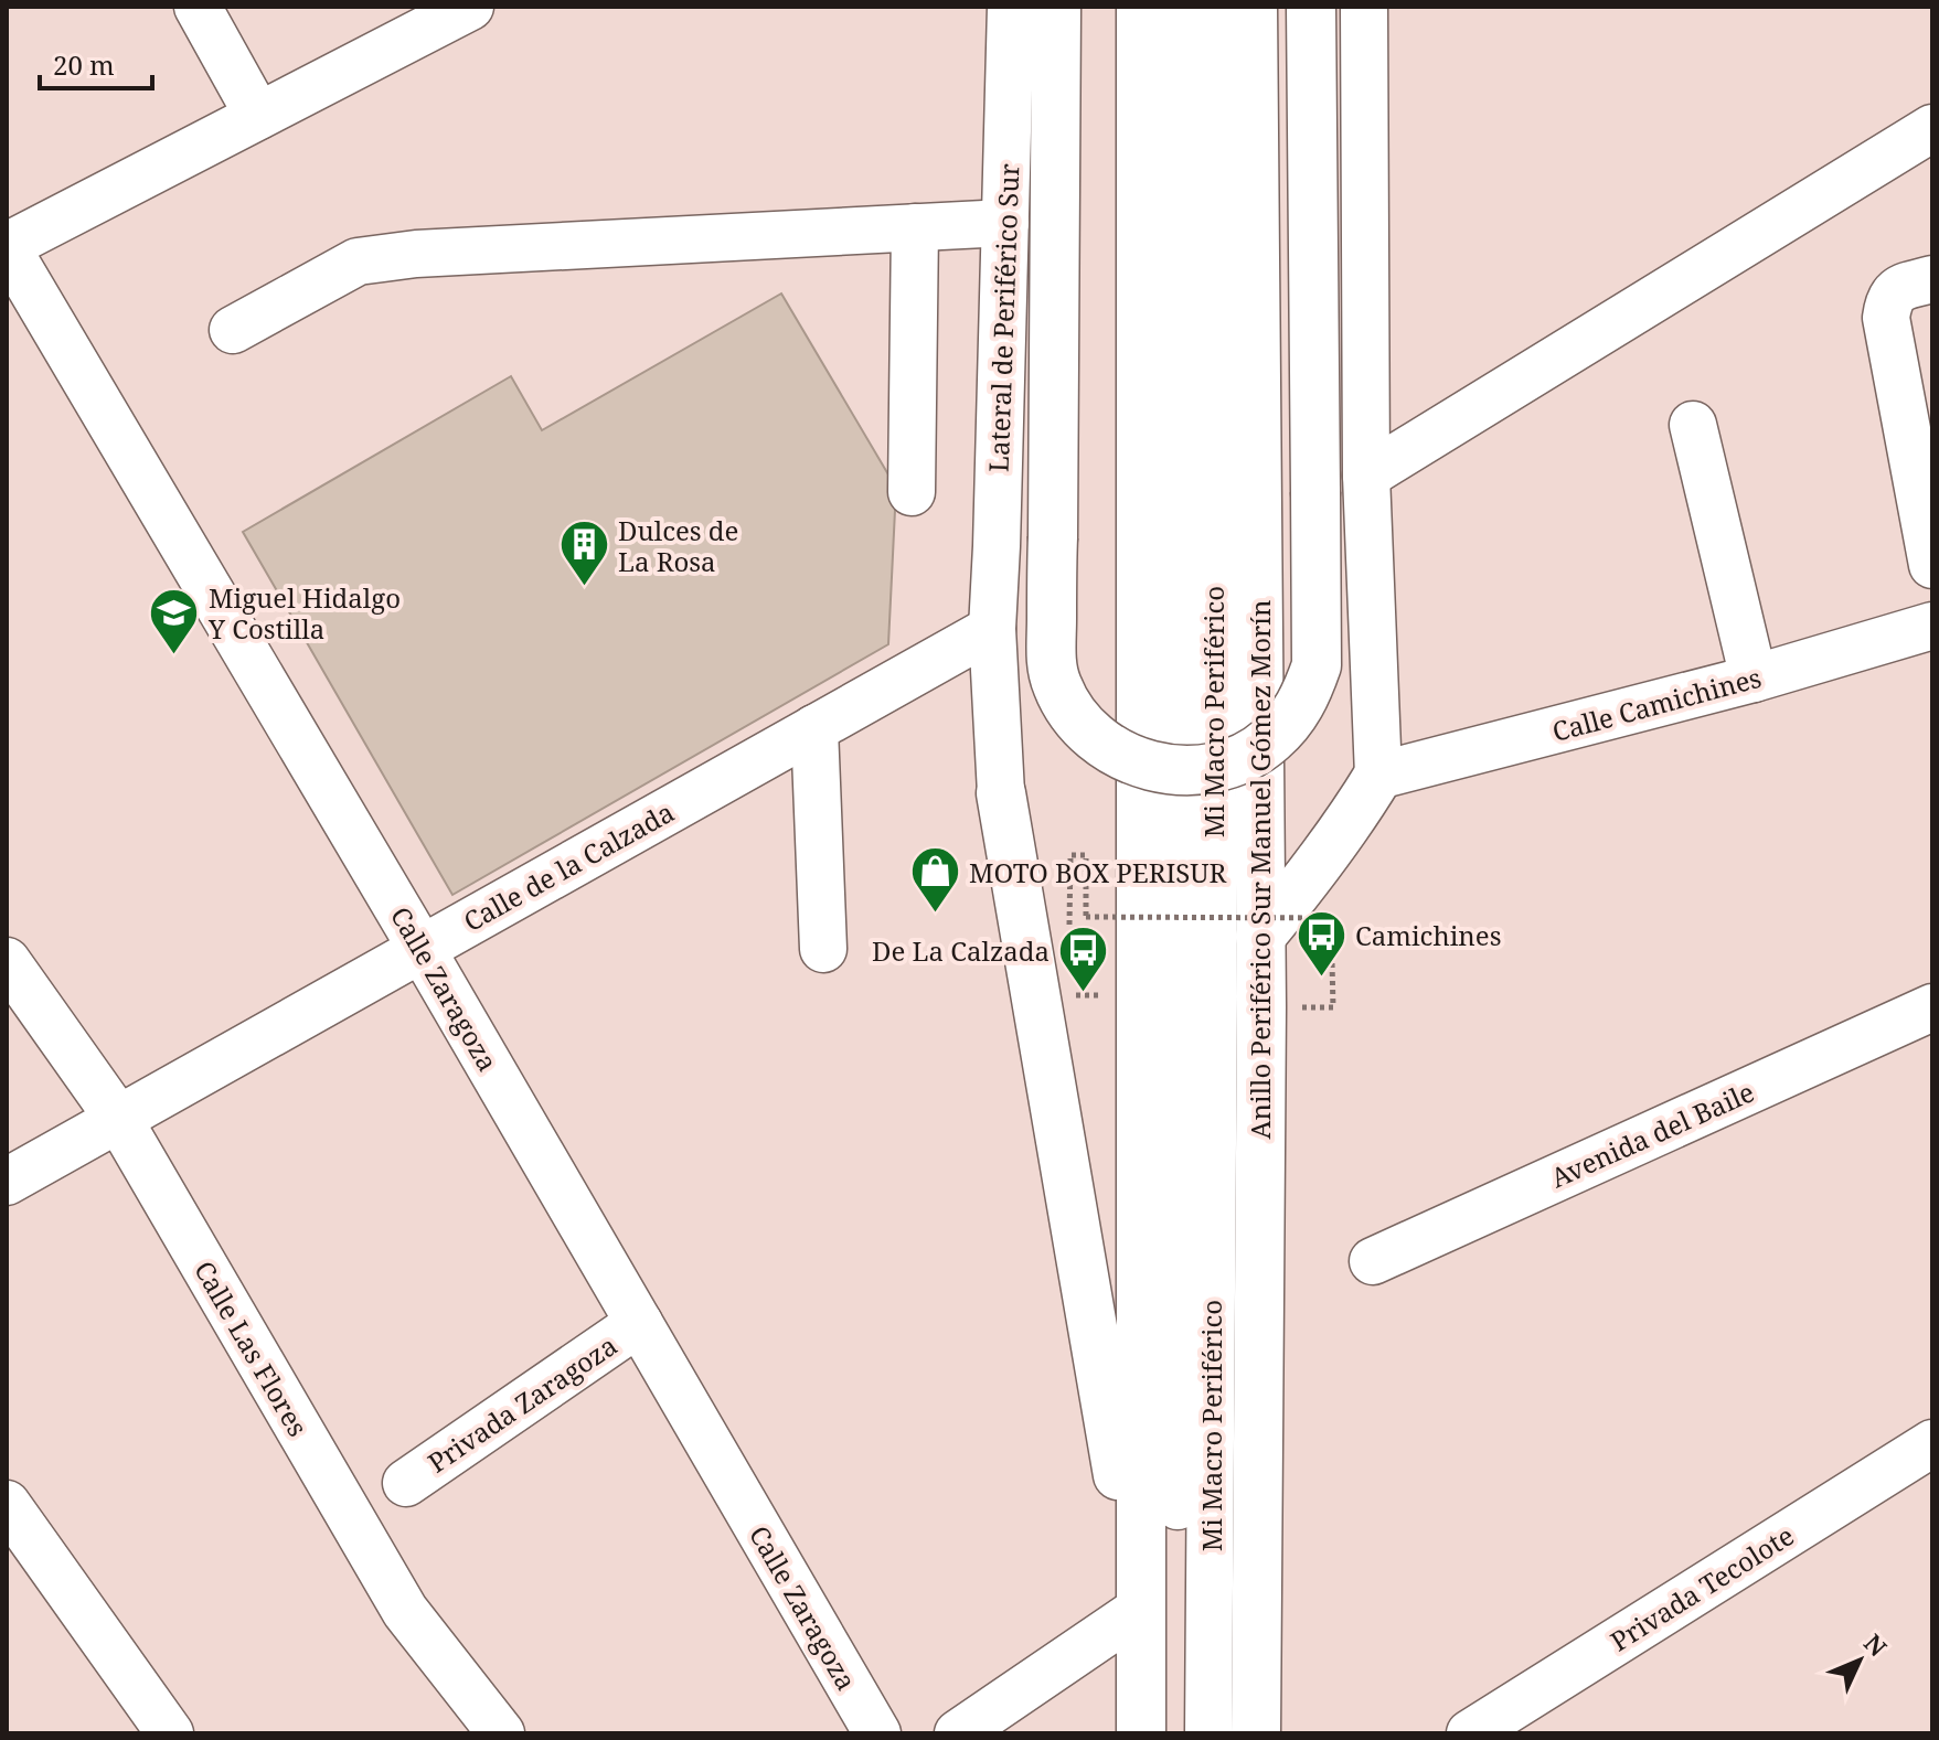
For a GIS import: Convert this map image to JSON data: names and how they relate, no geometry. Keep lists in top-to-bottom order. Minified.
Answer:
{"streets":{"highway":["Anillo Periférico Sur Manuel Gómez Morín"],"street":["Lateral de Periférico Sur","Calle Camichines","Mi Macro Periférico","Calle de la Calzada","Calle Zaragoza","Avenida del Baile","Calle Las Flores","Privada Zaragoza","Privada Tecolote"]},"crossings":[["Lateral de Periférico Sur","Calle de la Calzada"],["Calle de la Calzada","Calle Zaragoza"],["Calle de la Calzada","Calle Las Flores"],["Calle Zaragoza","Privada Zaragoza"]],"places":{"building":["Dulces de La Rosa"],"school or university":["Miguel Hidalgo Y Costilla"],"shop":["MOTO BOX PERISUR"],"bus stop":["Camichines","De La Calzada"]},"scale_bar":"20 m","north":"top right"}
